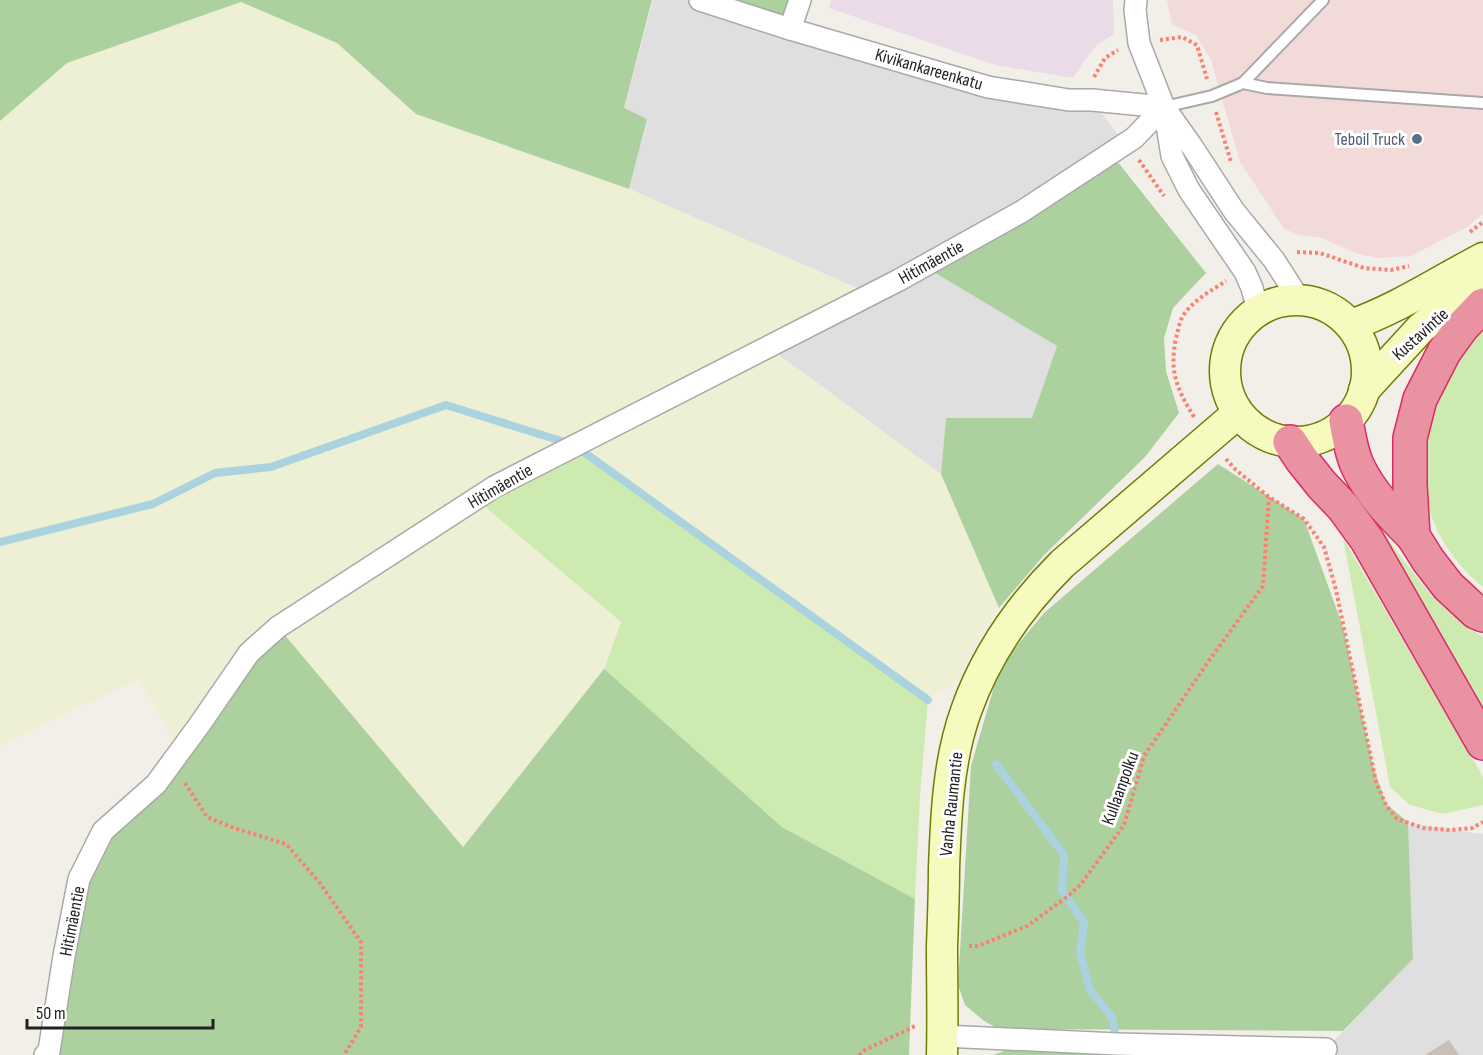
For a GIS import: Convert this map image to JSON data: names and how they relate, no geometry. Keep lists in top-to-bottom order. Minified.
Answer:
{"streets":{"main road":["Kustavintie","Vanha Raumantie"],"street":["Kivikankareenkatu","Hitimäentie"],"path":["Kullaanpolku"]},"crossings":[["Kivikankareenkatu","Hitimäentie"],["Kustavintie","Vanha Raumantie"],["Kullaanpolku","Vanha Raumantie"]],"places":["Teboil Truck"],"scale_bar":"50 m"}
